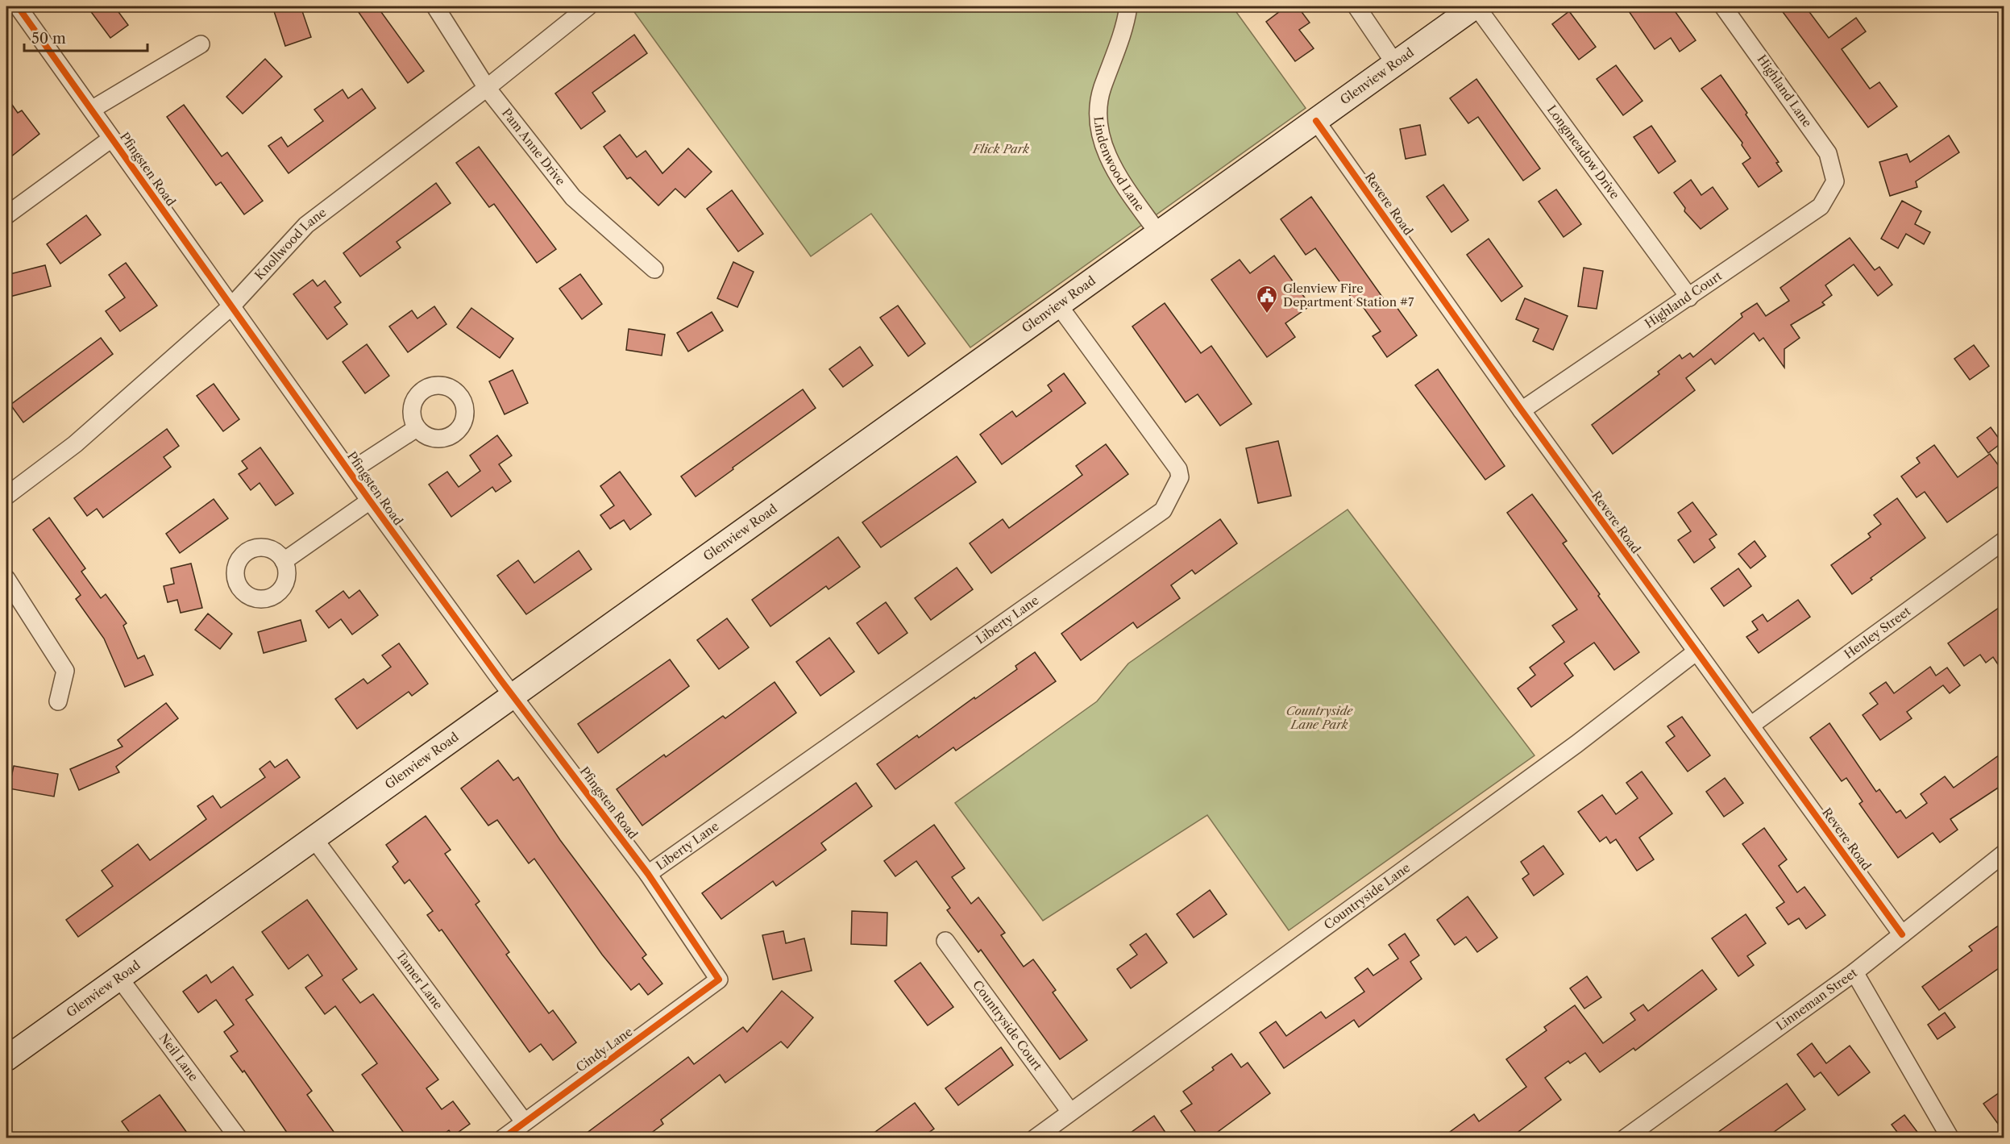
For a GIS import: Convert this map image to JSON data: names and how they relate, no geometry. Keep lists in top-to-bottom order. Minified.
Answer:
{"streets":{"main road":["Glenview Road"],"street":["Highland Lane","Pam Anne Drive","Longmeadow Drive","Lindenwood Lane","Pfingsten Road","Revere Road","Knollwood Lane","Highland Court","Liberty Lane","Henley Street","Countryside Lane","Tamer Lane","Linneman Street","Countryside Court","Cindy Lane","Neil Lane"]},"crossings":[["Glenview Road","Longmeadow Drive"],["Glenview Road","Lindenwood Lane"],["Glenview Road","Pfingsten Road"],["Glenview Road","Revere Road"],["Glenview Road","Liberty Lane"],["Glenview Road","Tamer Lane"],["Glenview Road","Neil Lane"],["Highland Lane","Highland Court"],["Pam Anne Drive","Knollwood Lane"],["Longmeadow Drive","Highland Court"],["Pfingsten Road","Knollwood Lane"],["Pfingsten Road","Liberty Lane"],["Pfingsten Road","Cindy Lane"],["Revere Road","Highland Court"],["Revere Road","Henley Street"],["Revere Road","Countryside Lane"],["Revere Road","Linneman Street"],["Countryside Lane","Countryside Court"],["Tamer Lane","Cindy Lane"]],"parks":["Flick Park","Countryside Lane Park"],"places":{"public building":["Glenview Fire Department Station #7"]},"scale_bar":"50 m"}
